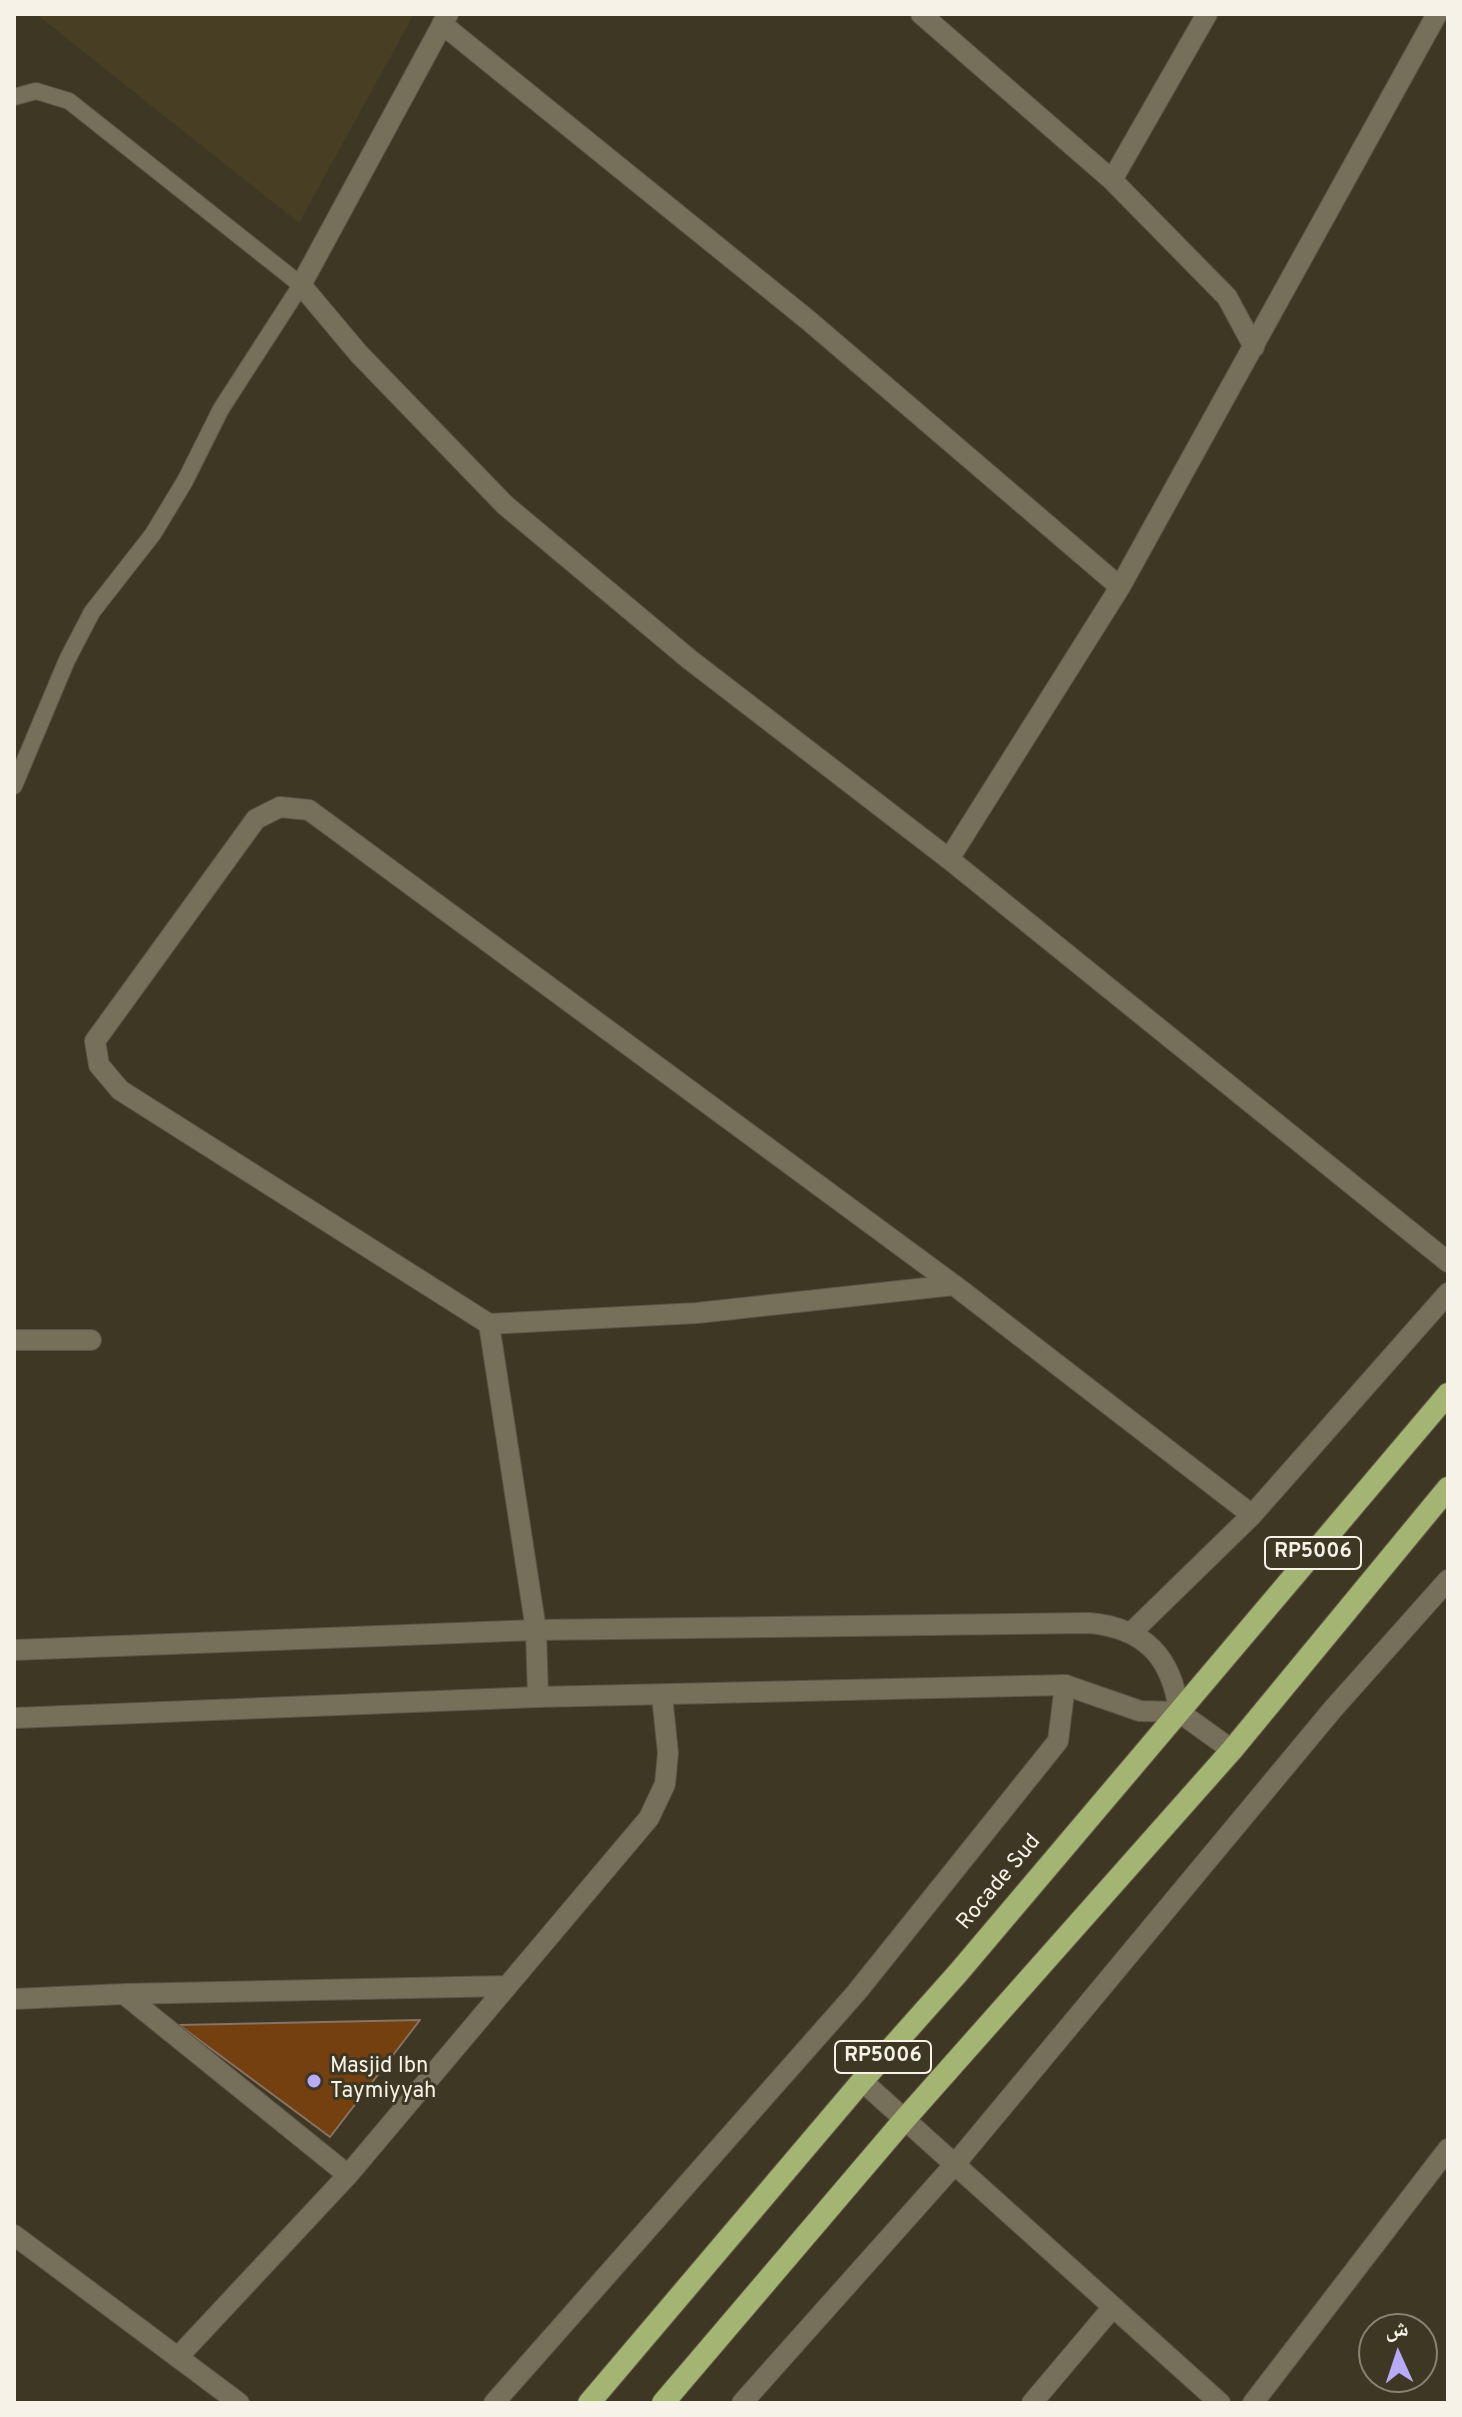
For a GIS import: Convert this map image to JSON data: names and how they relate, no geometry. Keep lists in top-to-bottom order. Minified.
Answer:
{"streets":{"highway":["RP5006","Rocade Sud"]},"places":["Masjid Ibn Taymiyyah"],"north":"top"}
